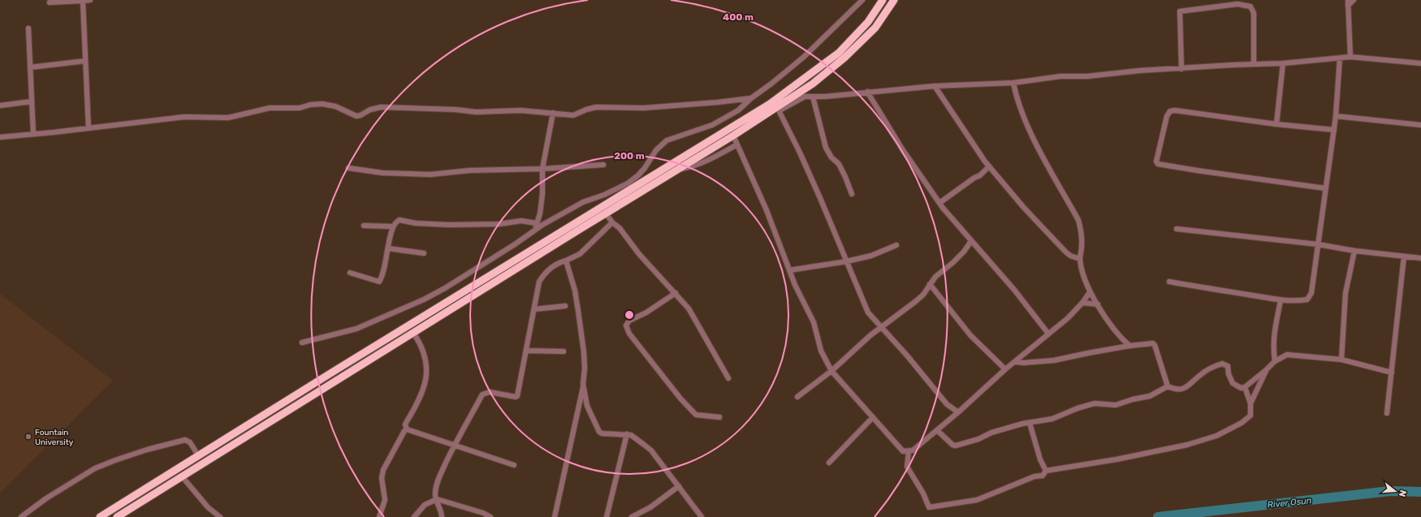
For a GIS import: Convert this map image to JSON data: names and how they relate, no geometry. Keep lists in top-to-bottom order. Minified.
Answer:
{"water":["River Osun"],"places":["Fountain University"],"north":"right","rings":["400 m","200 m"]}
